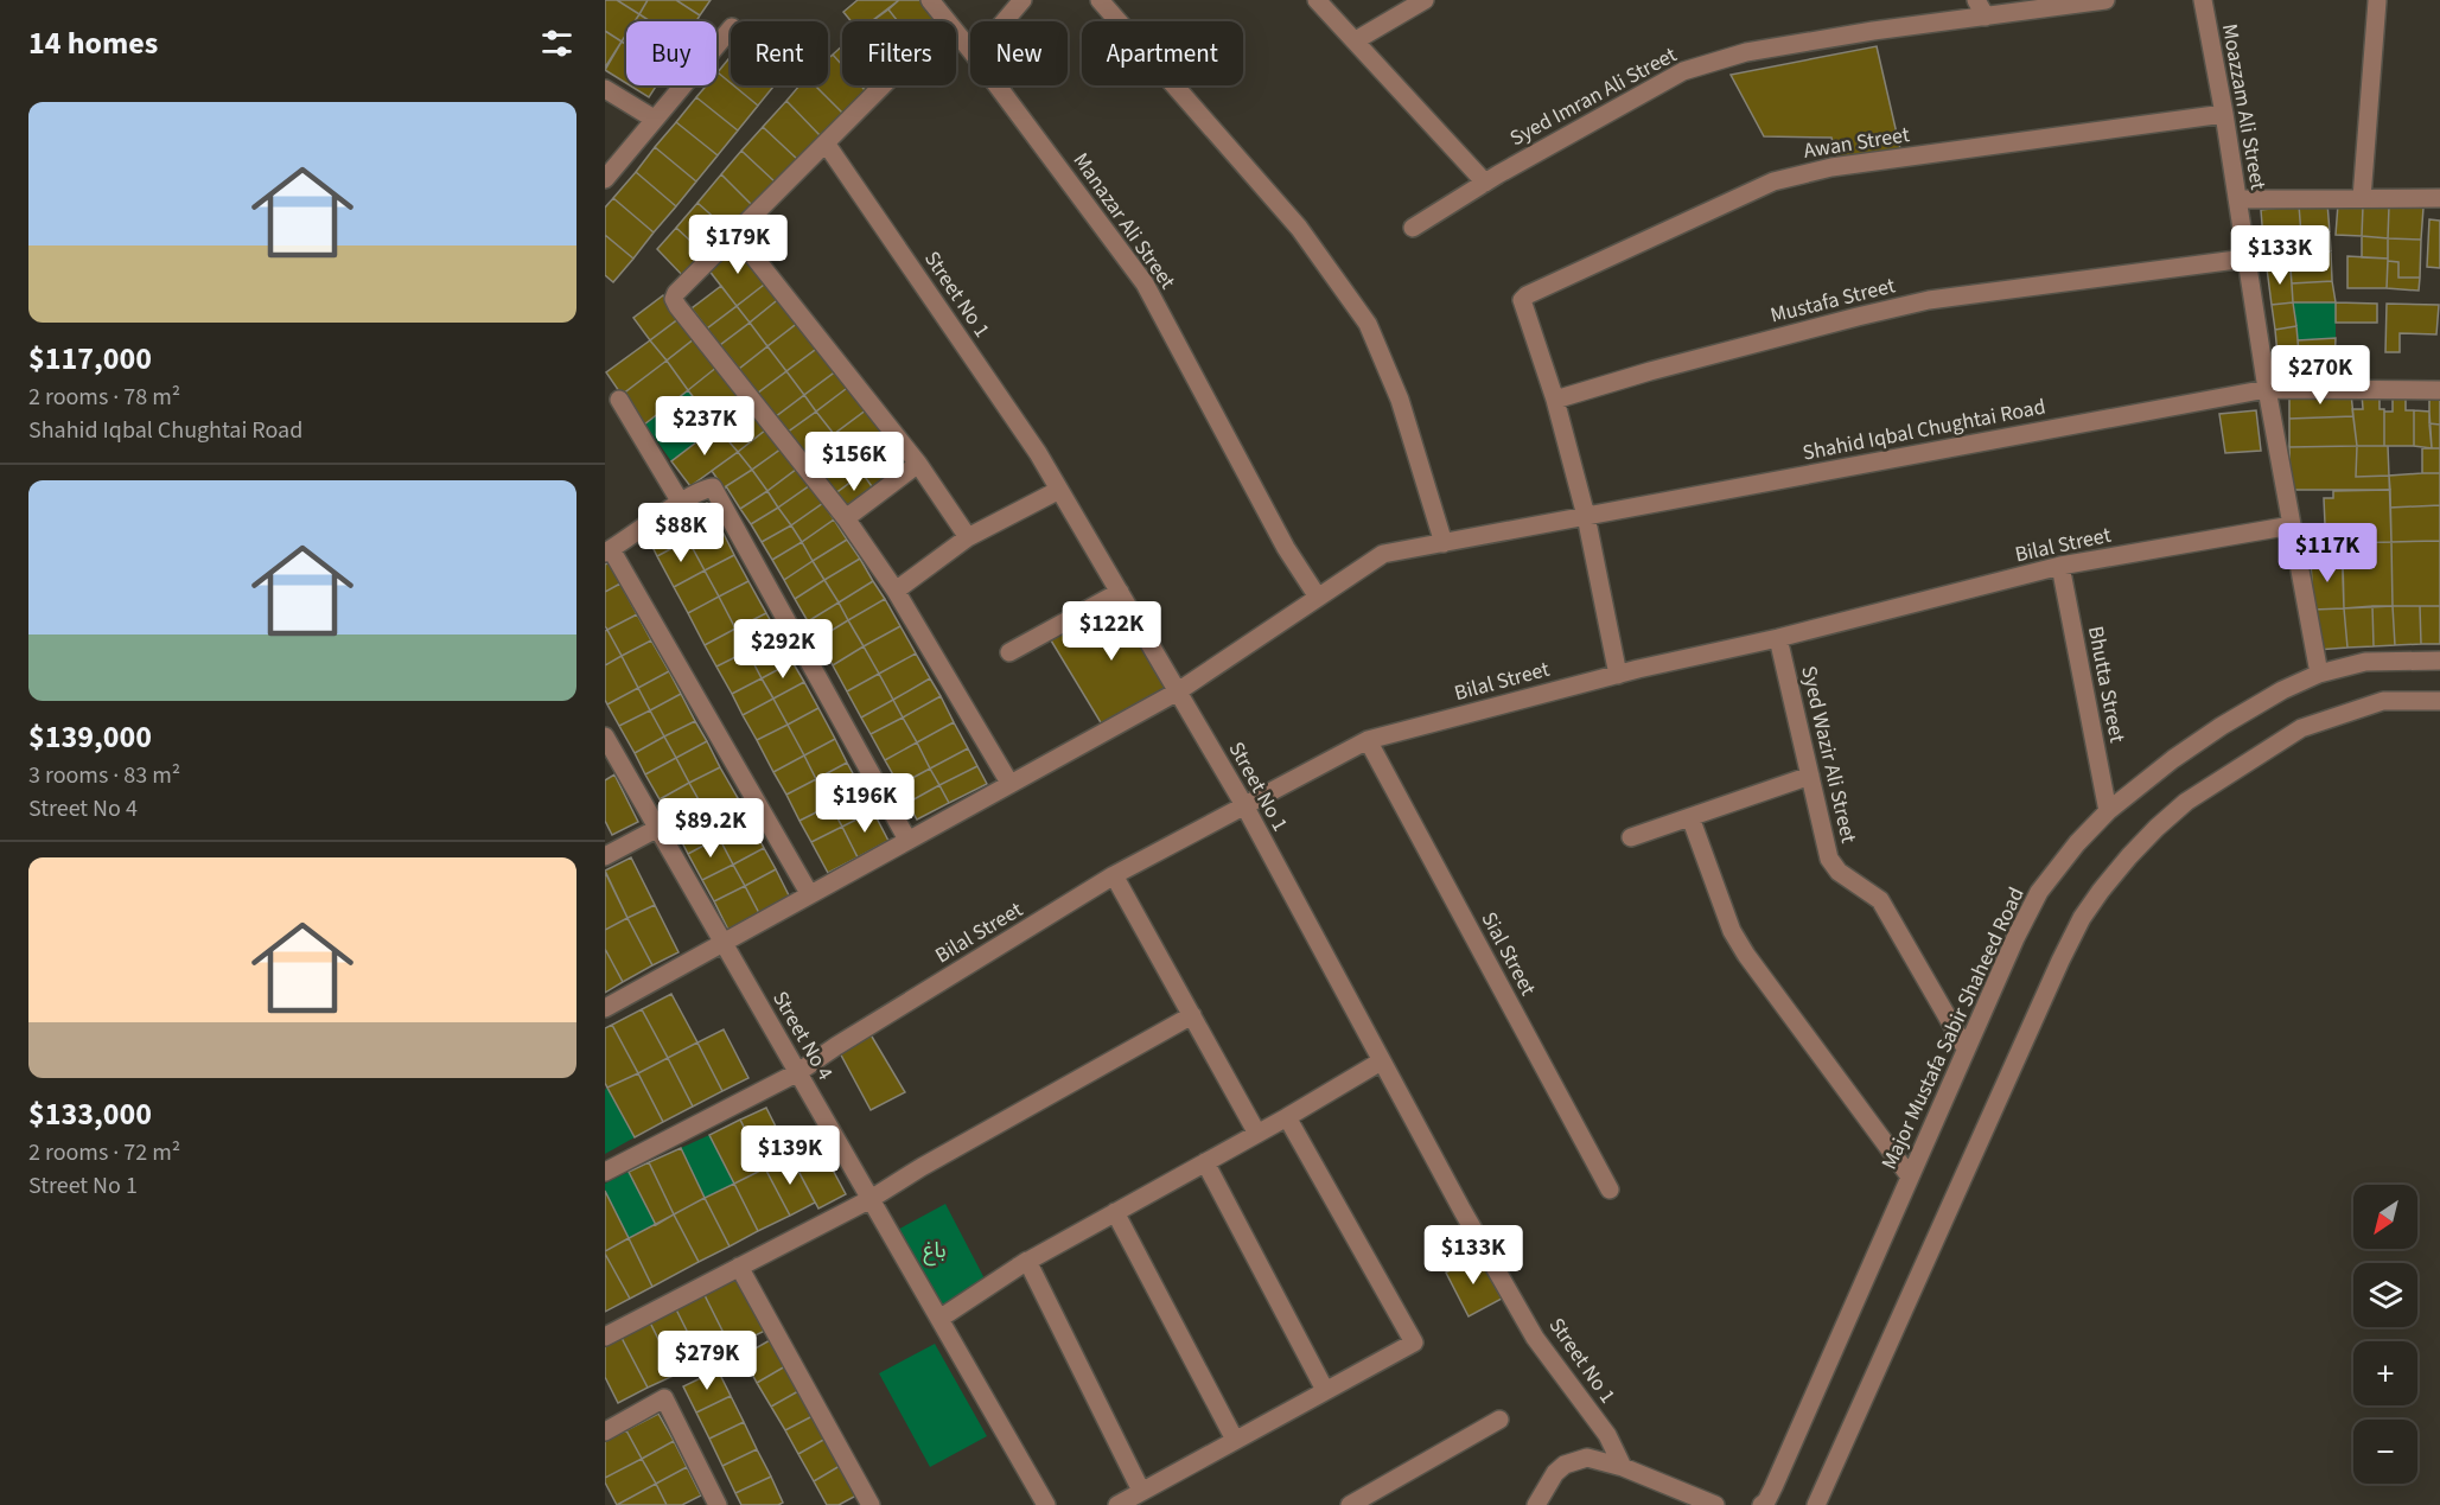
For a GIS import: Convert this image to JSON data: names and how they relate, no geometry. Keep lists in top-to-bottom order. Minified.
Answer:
{"streets":{"street":["Syed Imran Ali Street","Moazzam Ali Street","Awan Street","Manazar Ali Street","Street No 1","Mustafa Street","Shahid Iqbal Chughtai Road","Bilal Street","Bhutta Street","Syed Wazir Ali Street","Sial Street","Major Mustafa Sabir Shaheed Road","Street No 4"]},"crossings":[["Moazzam Ali Street","Awan Street"],["Moazzam Ali Street","Mustafa Street"],["Moazzam Ali Street","Shahid Iqbal Chughtai Road"],["Awan Street","Mustafa Street"],["Manazar Ali Street","Shahid Iqbal Chughtai Road"],["Street No 1","Shahid Iqbal Chughtai Road"],["Street No 1","Bilal Street"],["Shahid Iqbal Chughtai Road","Street No 4"],["Bilal Street","Bhutta Street"],["Bilal Street","Syed Wazir Ali Street"],["Bilal Street","Sial Street"],["Bilal Street","Street No 4"],["Bhutta Street","Major Mustafa Sabir Shaheed Road"],["Syed Wazir Ali Street","Major Mustafa Sabir Shaheed Road"]],"parks":["باغ"],"north":"bottom left","page":{"heading":"14 homes","chip":["Buy","Rent","Filters","New","Apartment"],"list":[{"name":"$117,000","note":"2 rooms · 78 m² · Shahid Iqbal Chughtai Road"},{"name":"$139,000","note":"3 rooms · 83 m² · Street No 4"},{"name":"$133,000","note":"2 rooms · 72 m² · Street No 1"}],"price":["$179K","$133K","$270K","$237K","$156K","$88K","$117K","$122K","$292K","$196K","$89.2K","$139K","$133K","$279K"],"map_buttons":["+","−"]}}
